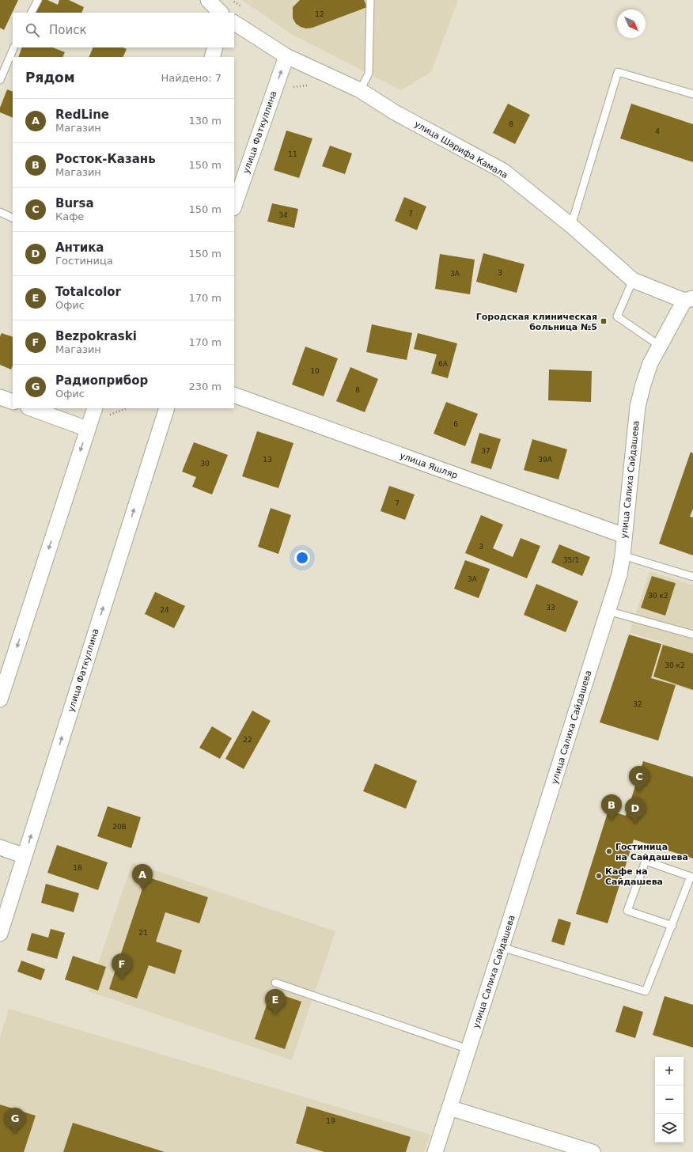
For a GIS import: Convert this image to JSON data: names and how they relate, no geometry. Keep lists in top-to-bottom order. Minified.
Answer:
{"streets":{"street":["улица Фаткуллина","улица Шарифа Камала","улица Яшляр","улица Салиха Сайдашева"]},"crossings":[["улица Фаткуллина","улица Шарифа Камала"],["улица Шарифа Камала","улица Салиха Сайдашева"],["улица Яшляр","улица Салиха Сайдашева"]],"places":{"transit":["Городская клиническая больница №5"],"other":["Гостиница на Сайдашева","Кафе на Сайдашева"]},"house_numbers":["12","8","4","11","7","34","3","3А","6А","10","8","6","37","13","39А","30","7","3","35/1","3А","30 к2","33","24","30 к2","32","22","20В","18","21","19"],"north":"bottom right","page":{"search":"Поиск","heading":["Рядом","Найдено: 7"],"list":[{"mark":"A","name":"RedLine","note":"Магазин","value":"130 m"},{"mark":"B","name":"Росток-Казань","note":"Магазин","value":"150 m"},{"mark":"C","name":"Bursa","note":"Кафе","value":"150 m"},{"mark":"D","name":"Антика","note":"Гостиница","value":"150 m"},{"mark":"E","name":"Totalcolor","note":"Офис","value":"170 m"},{"mark":"F","name":"Bezpokraski","note":"Магазин","value":"170 m"},{"mark":"G","name":"Радиоприбор","note":"Офис","value":"230 m"}],"pins":["C","B","D","A","F","E","G"],"map_buttons":["+","−"]}}
